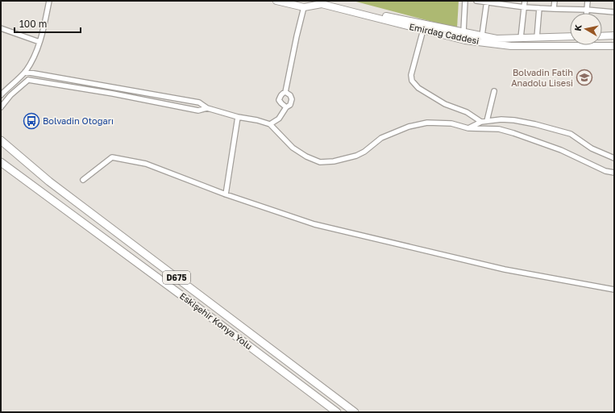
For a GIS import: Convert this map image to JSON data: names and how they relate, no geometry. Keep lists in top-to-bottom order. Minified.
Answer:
{"streets":{"highway":["D675","Eskişehir Konya Yolu"],"main road":["Emirdağ Caddesi"]},"places":{"school or university":["Bolvadin Fatih Anadolu Lisesi"],"bus stop":["Bolvadin Otogarı"]},"scale_bar":"100 m","north":"left"}
